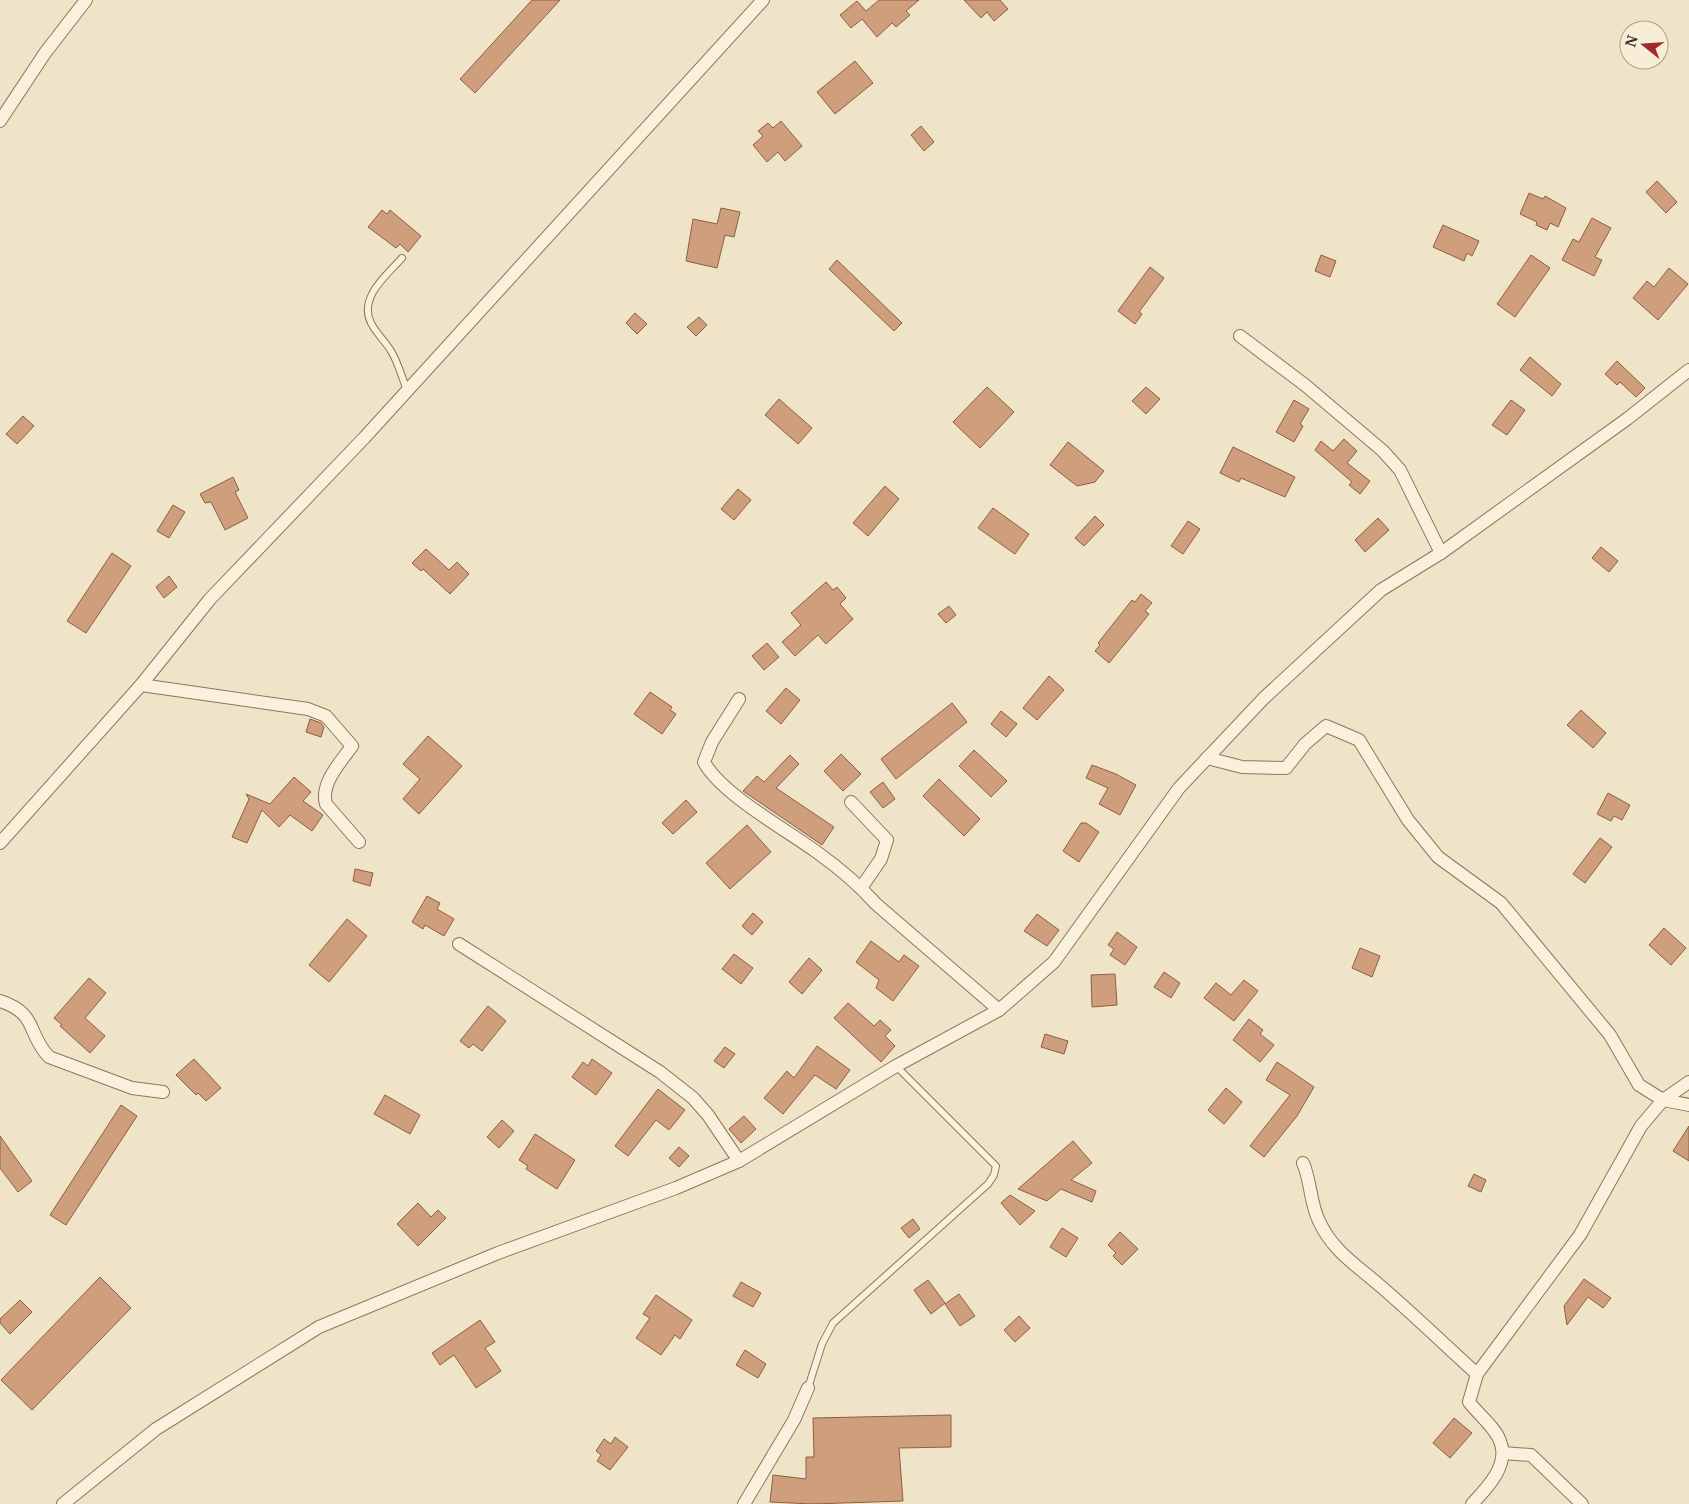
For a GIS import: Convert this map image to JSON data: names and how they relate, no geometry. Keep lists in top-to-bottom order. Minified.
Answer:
{"north":"left"}
